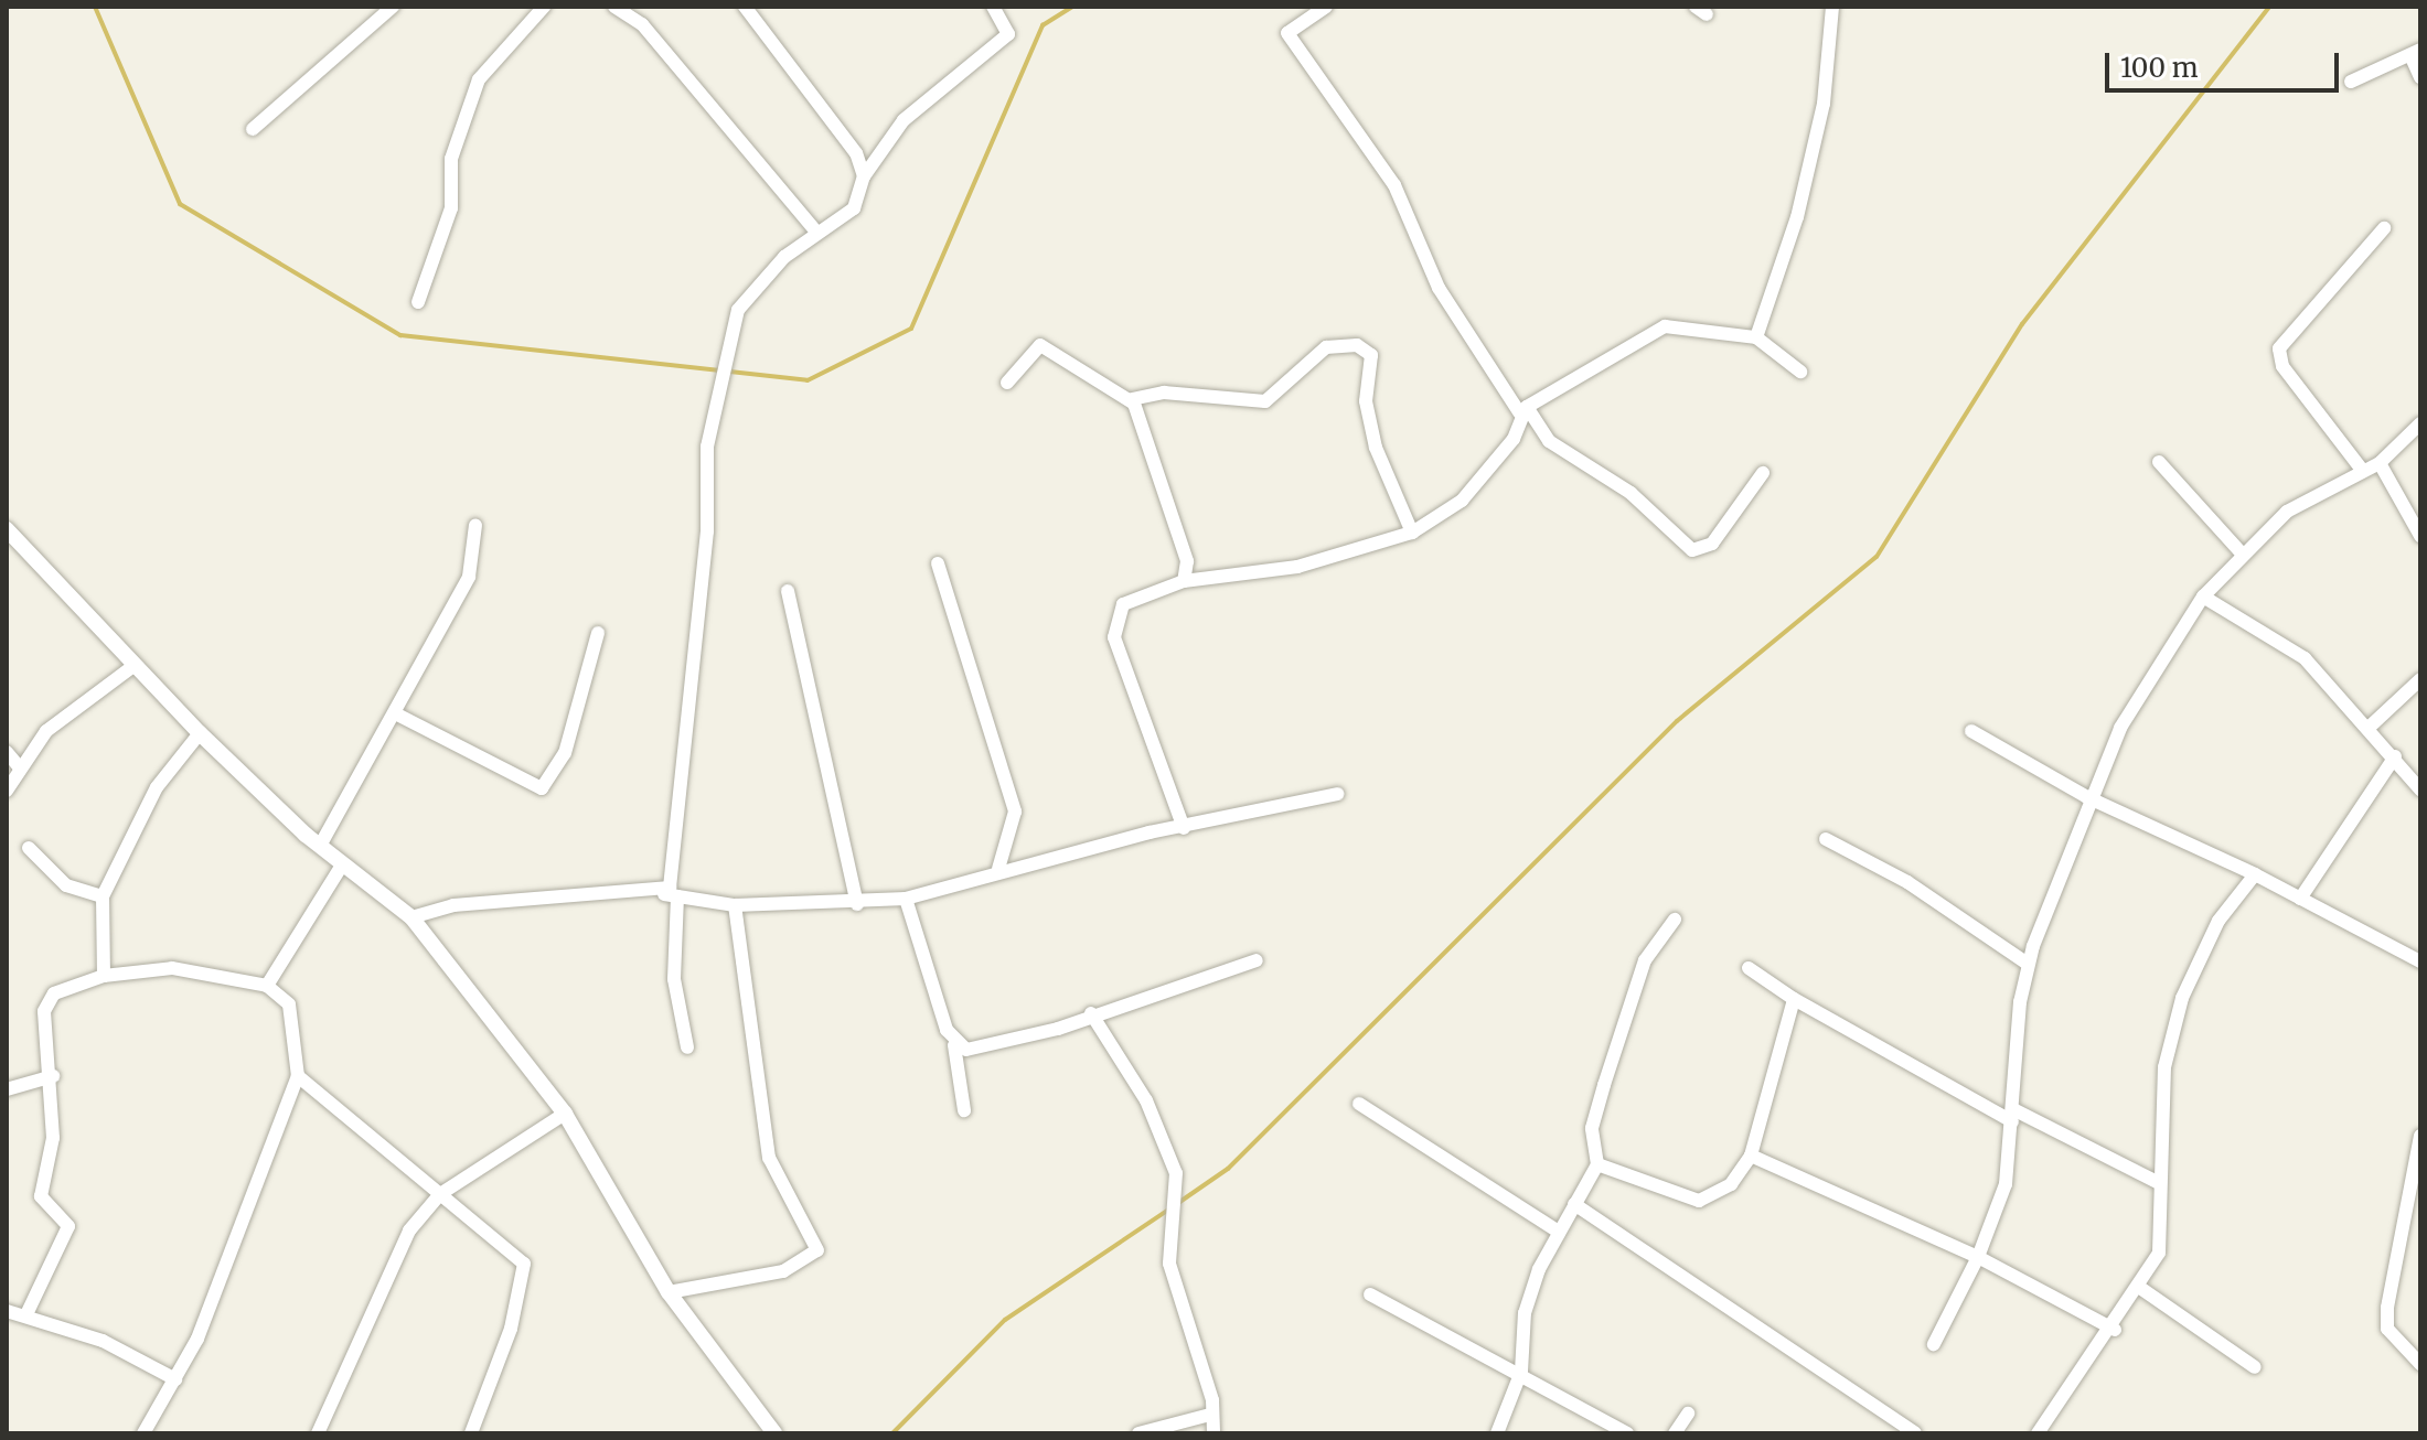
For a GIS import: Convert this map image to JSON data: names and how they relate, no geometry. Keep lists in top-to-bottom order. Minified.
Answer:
{"scale_bar":"100 m"}
